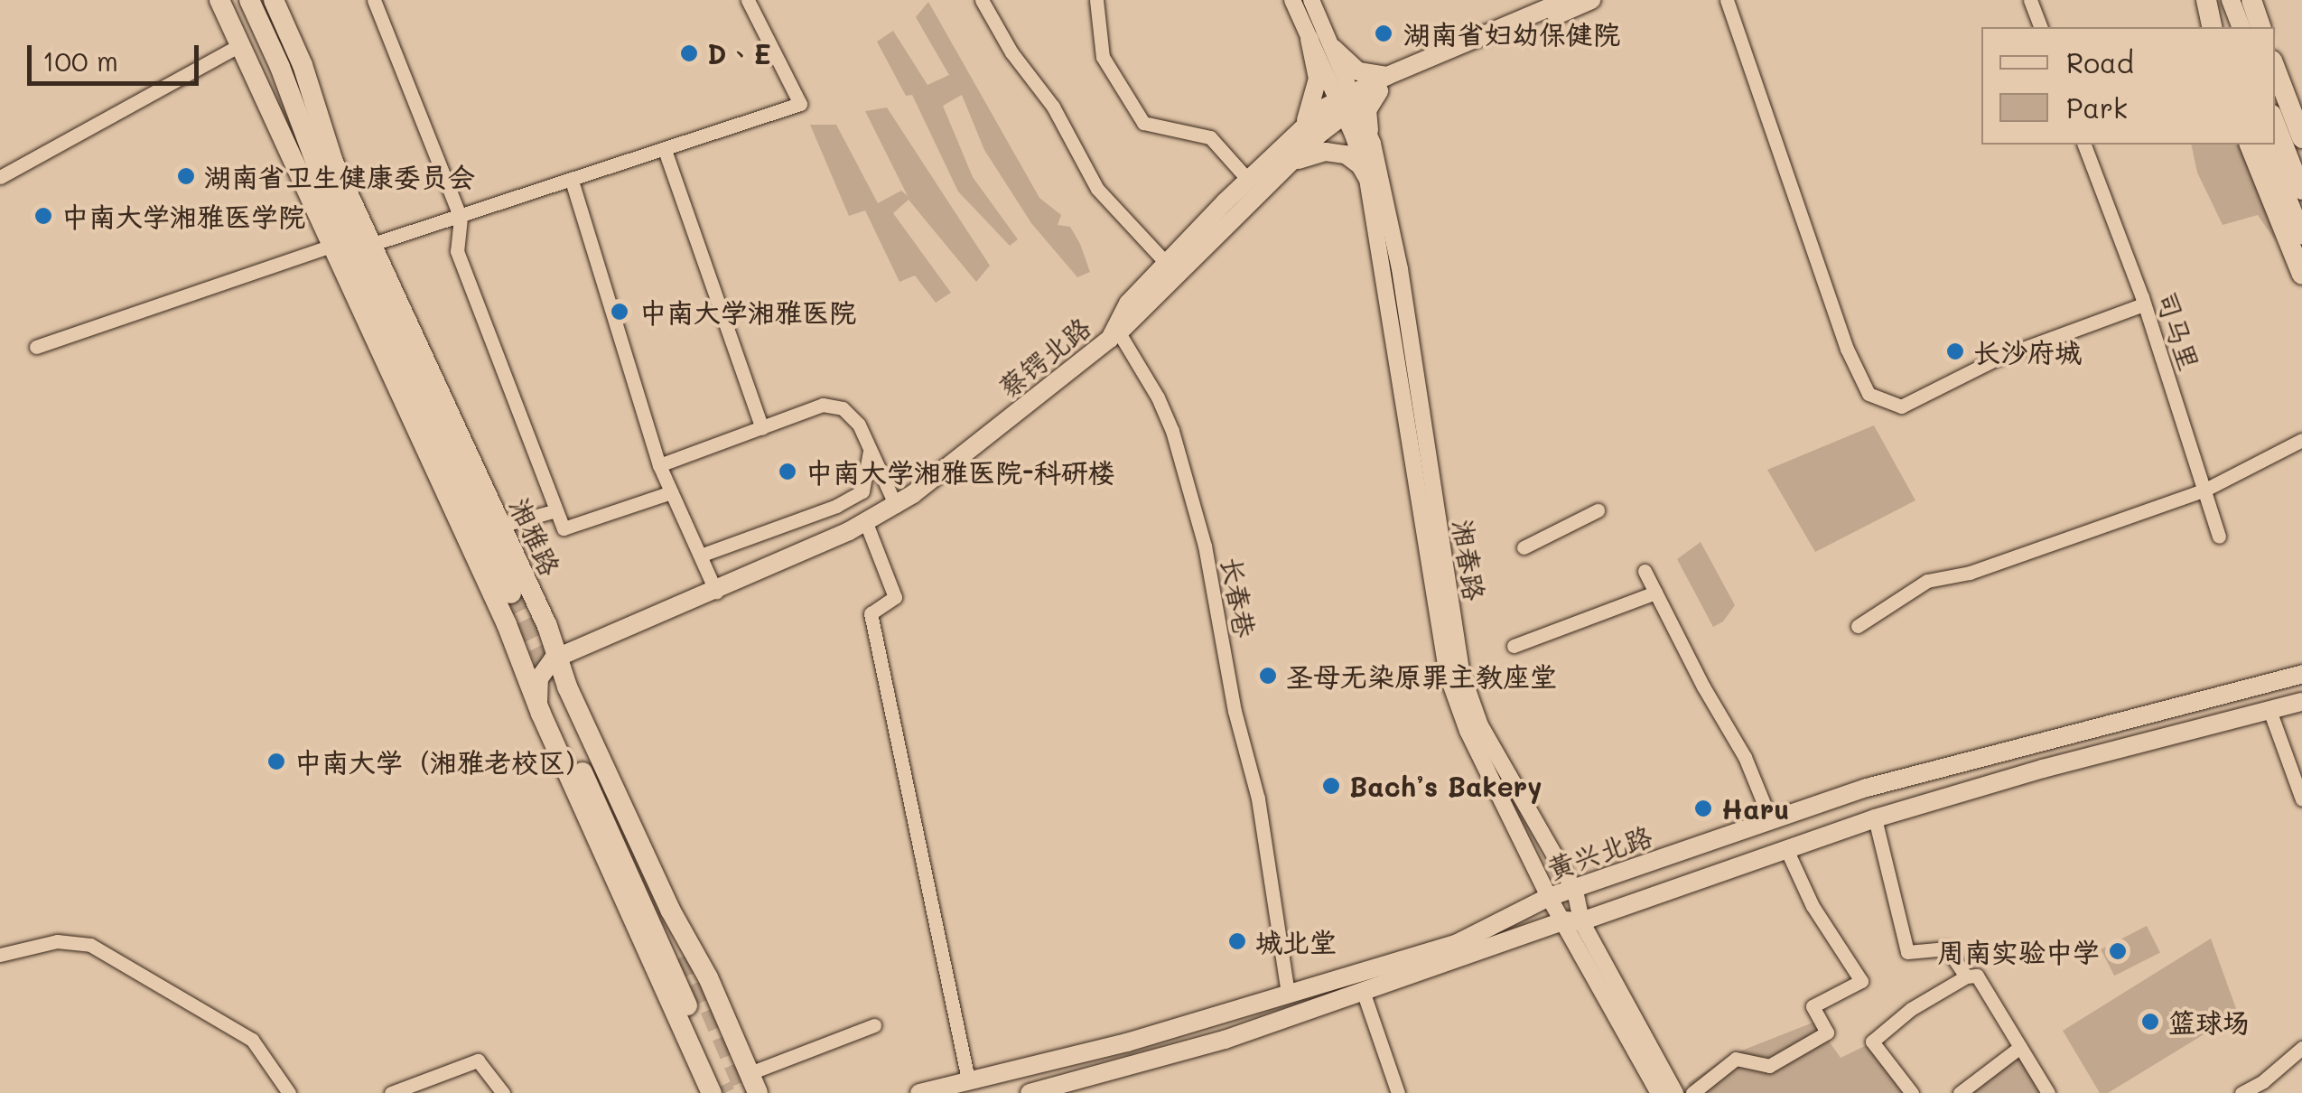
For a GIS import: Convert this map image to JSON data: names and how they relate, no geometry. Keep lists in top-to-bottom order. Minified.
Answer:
{"streets":{"main road":["蔡锷北路","湘雅路","黄兴北路"],"street":["司马里","湘春路","长春巷"]},"crossings":[["蔡锷北路","湘雅路"],["蔡锷北路","湘春路"],["蔡锷北路","长春巷"],["湘春路","黄兴北路"],["长春巷","黄兴北路"]],"places":["湖南省妇幼保健院","D、E","湖南省卫生健康委员会","中南大学湘雅医学院","中南大学湘雅医院","长沙府城","中南大学湘雅医院-科研楼","圣母无染原罪主教座堂","中南大学（湘雅老校区）","Bach’s Bakery","Haru","城北堂","周南实验中学","篮球场"],"legend":["Road","Park"],"scale_bar":"100 m"}
